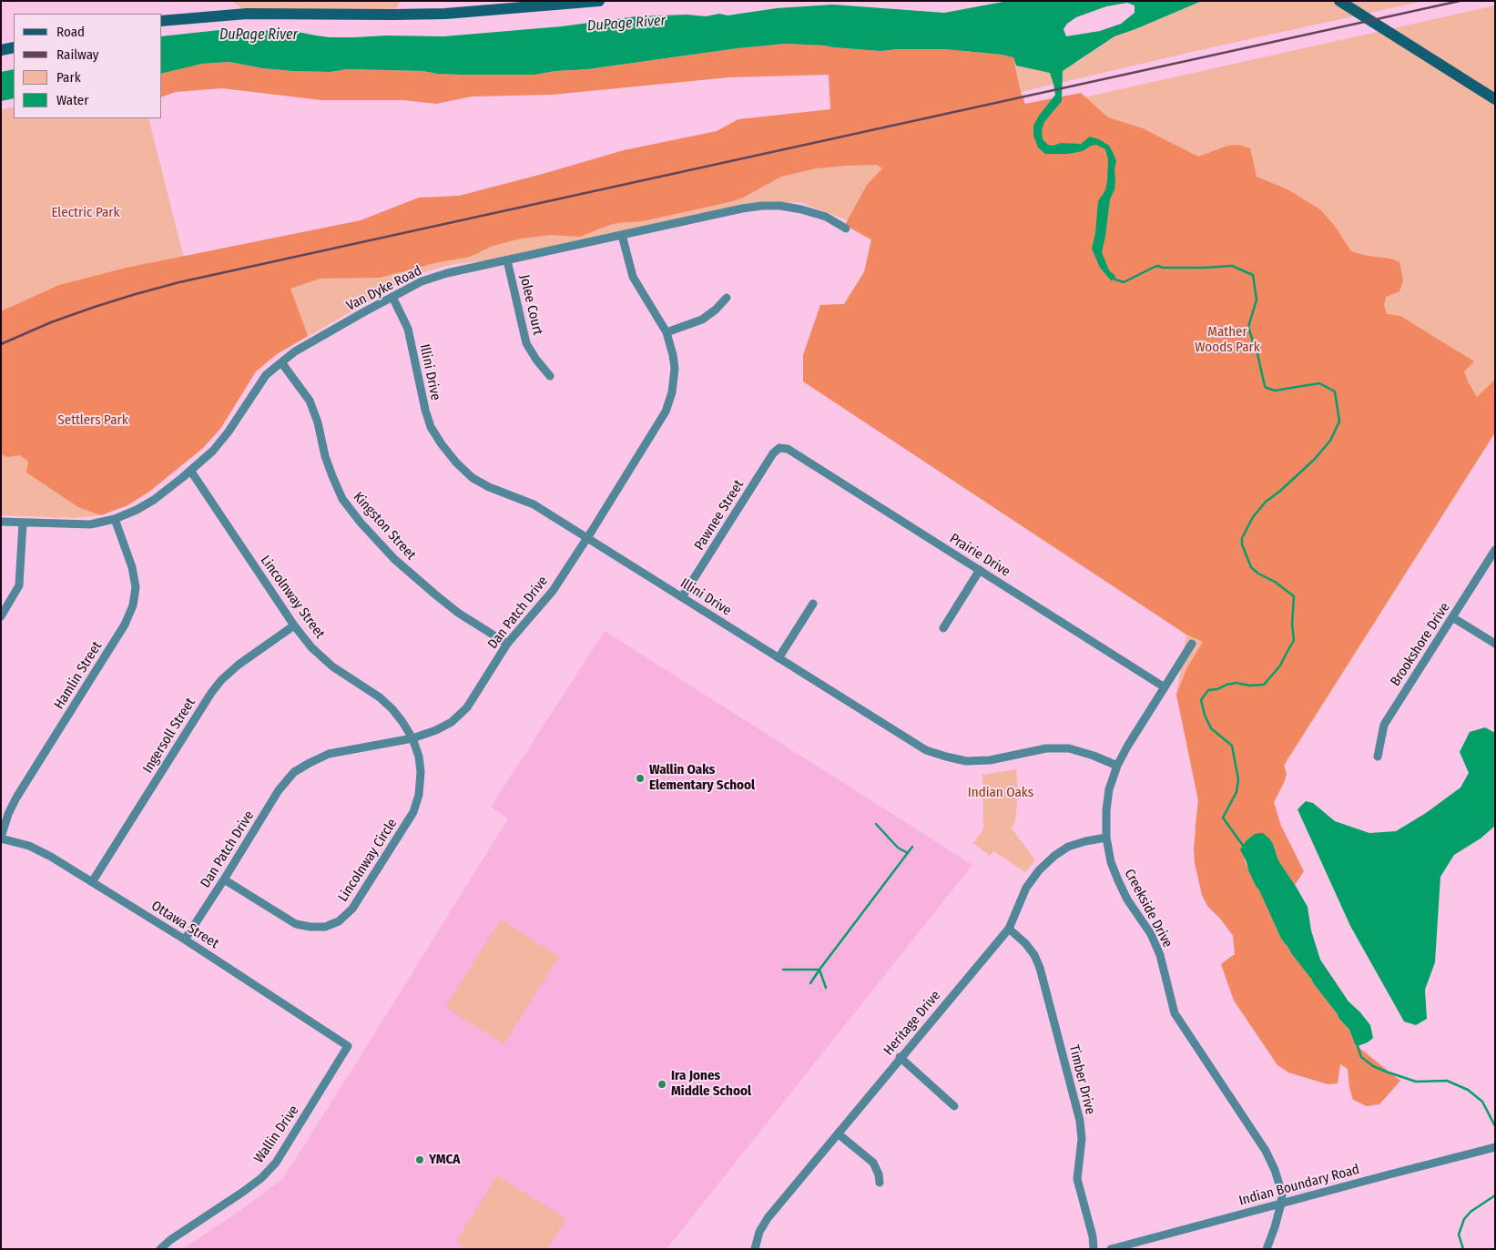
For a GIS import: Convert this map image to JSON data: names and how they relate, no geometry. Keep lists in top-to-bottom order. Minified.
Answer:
{"streets":{"street":["Van Dyke Road","Jolee Court","Illini Drive","Pawnee Street","Kingston Street","Prairie Drive","Lincolnway Street","Dan Patch Drive","Brookshore Drive","Hamlin Street","Ingersoll Street","Lincolnway Circle","Creekside Drive","Ottawa Street","Heritage Drive","Timber Drive","Wallin Drive","Indian Boundary Road"]},"crossings":[["Van Dyke Road","Jolee Court"],["Van Dyke Road","Illini Drive"],["Van Dyke Road","Kingston Street"],["Van Dyke Road","Lincolnway Street"],["Van Dyke Road","Dan Patch Drive"],["Van Dyke Road","Hamlin Street"],["Illini Drive","Pawnee Street"],["Illini Drive","Dan Patch Drive"],["Illini Drive","Creekside Drive"],["Pawnee Street","Prairie Drive"],["Kingston Street","Dan Patch Drive"],["Prairie Drive","Creekside Drive"],["Lincolnway Street","Dan Patch Drive"],["Lincolnway Street","Ingersoll Street"],["Lincolnway Street","Lincolnway Circle"],["Dan Patch Drive","Lincolnway Circle"],["Dan Patch Drive","Ottawa Street"],["Hamlin Street","Ottawa Street"],["Ingersoll Street","Ottawa Street"],["Creekside Drive","Heritage Drive"],["Creekside Drive","Indian Boundary Road"],["Ottawa Street","Wallin Drive"],["Heritage Drive","Timber Drive"]],"water":["DuPage River"],"parks":["Electric Park","Mather Woods Park","Settlers Park","Indian Oaks"],"places":["Wallin Oaks Elementary School","Ira Jones Middle School","YMCA"],"legend":["Road","Railway","Park","Water"]}
